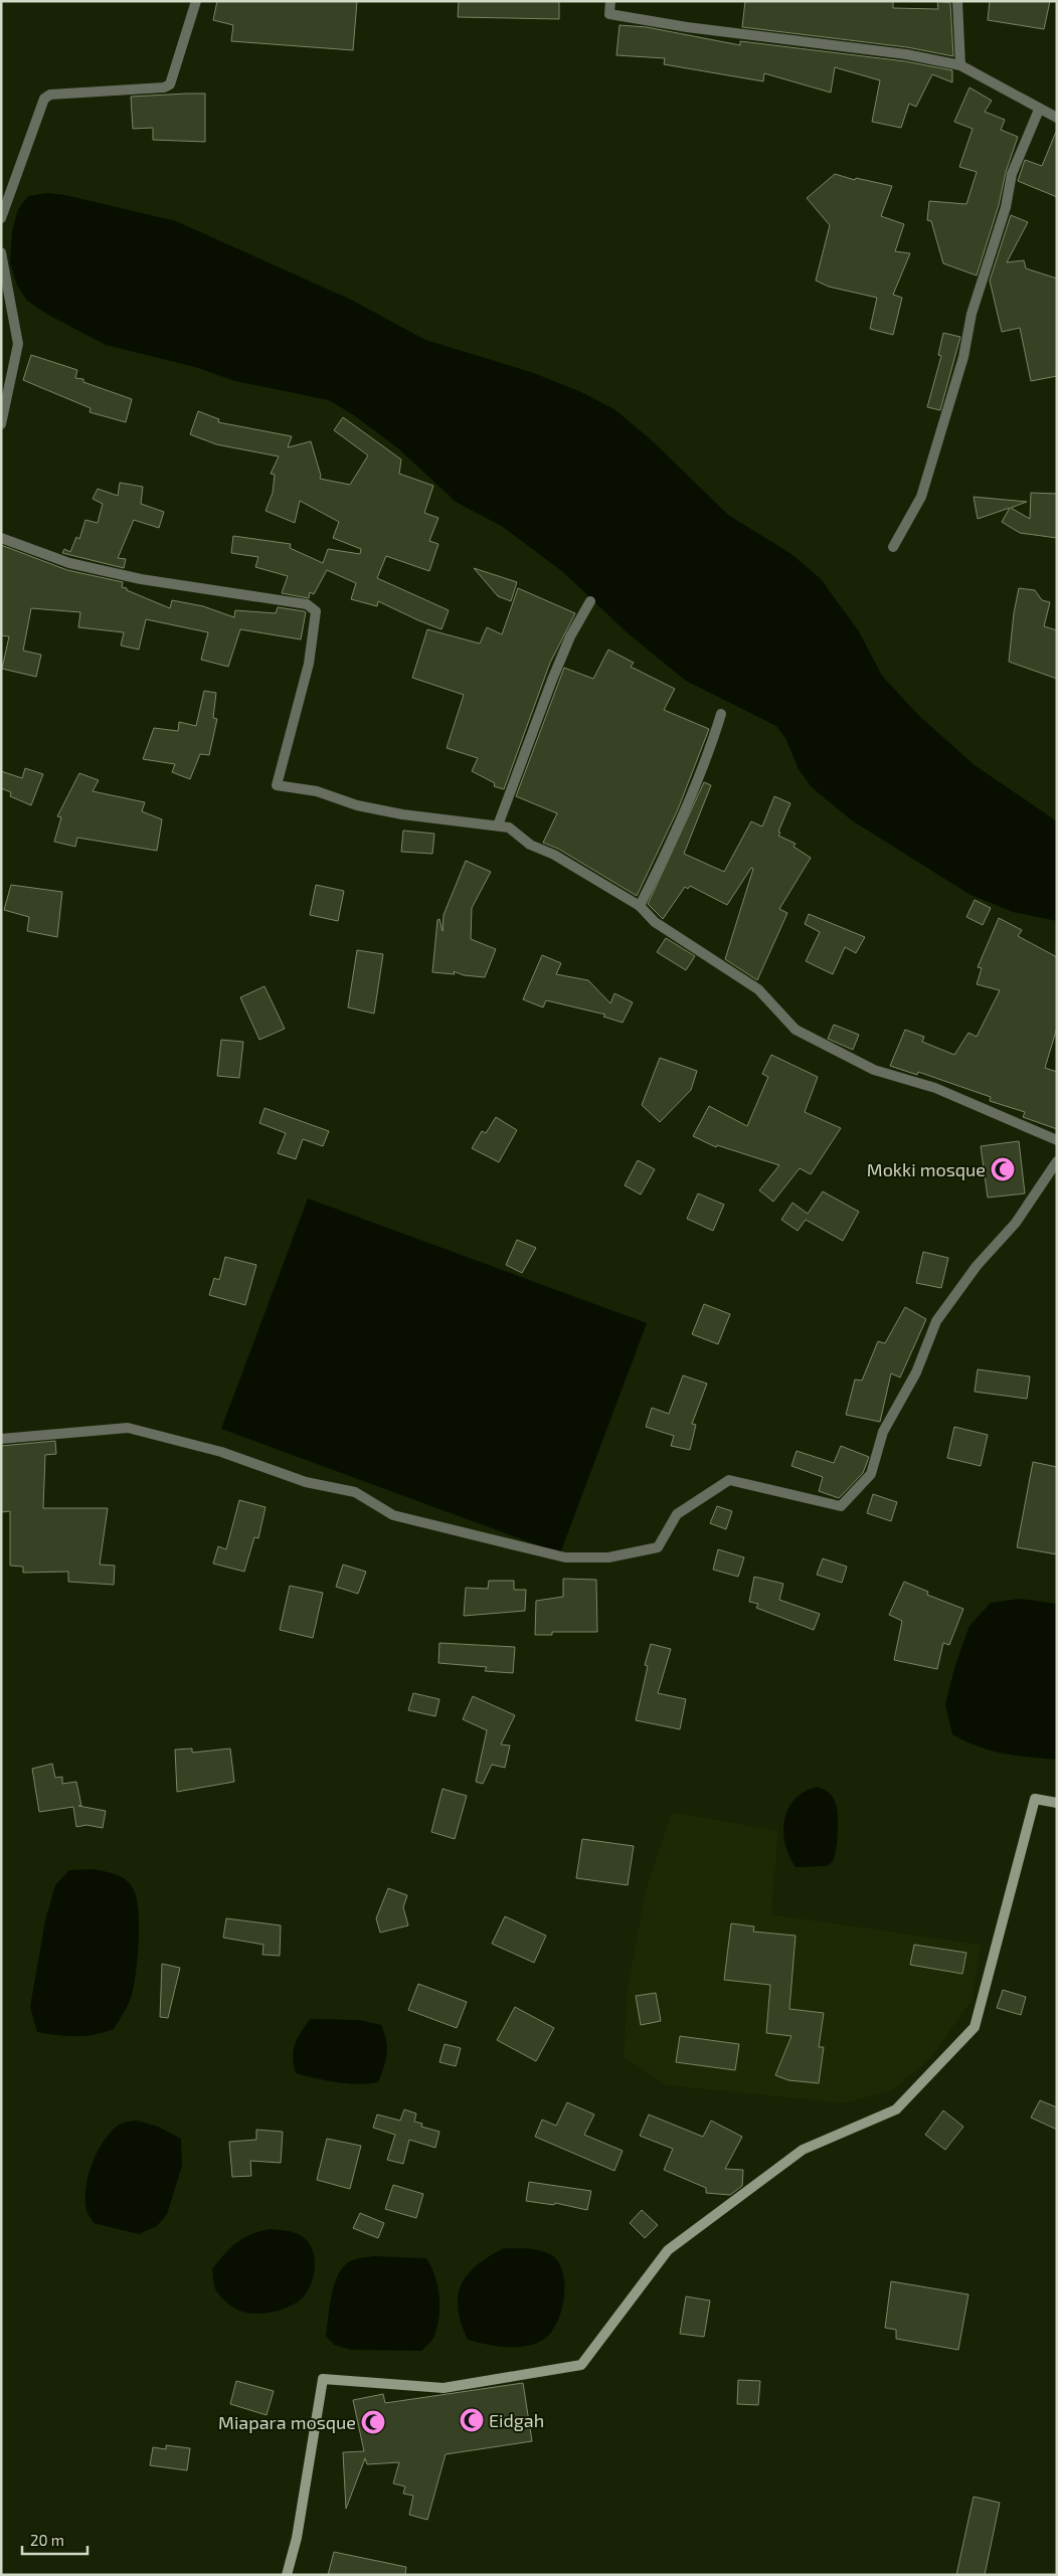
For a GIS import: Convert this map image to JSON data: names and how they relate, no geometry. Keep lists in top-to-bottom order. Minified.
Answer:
{"places":{"mosque":["Mokki mosque","Eidgah","Miapara mosque"]},"scale_bar":"20 m"}
